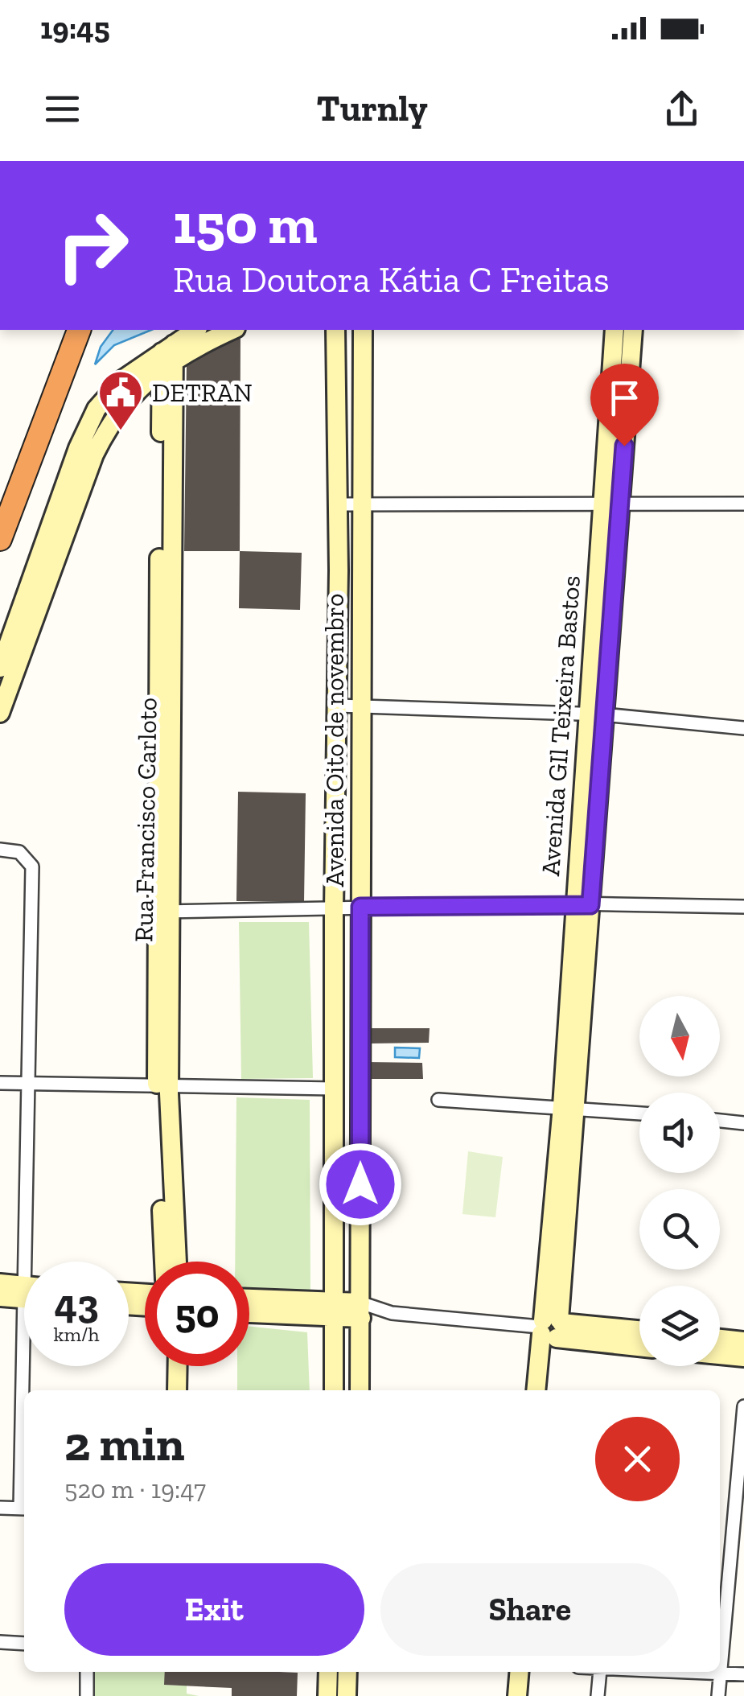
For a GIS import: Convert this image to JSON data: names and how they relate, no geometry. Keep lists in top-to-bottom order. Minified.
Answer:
{"streets":{"street":["Avenida GIl Teixeira Bastos","Avenida Oito de novembro","Rua Francisco Carloto"]},"places":{"public building":["DETRAN"]},"north":"bottom","page":{"status":"19:45","header":"Turnly","turn":["150 m","Rua Doutora Kátia C Freitas"],"speed":"43 km/h","limit":"50","heading":["2 min","520 m · 19:47"],"buttons":["Exit","Share"]}}
